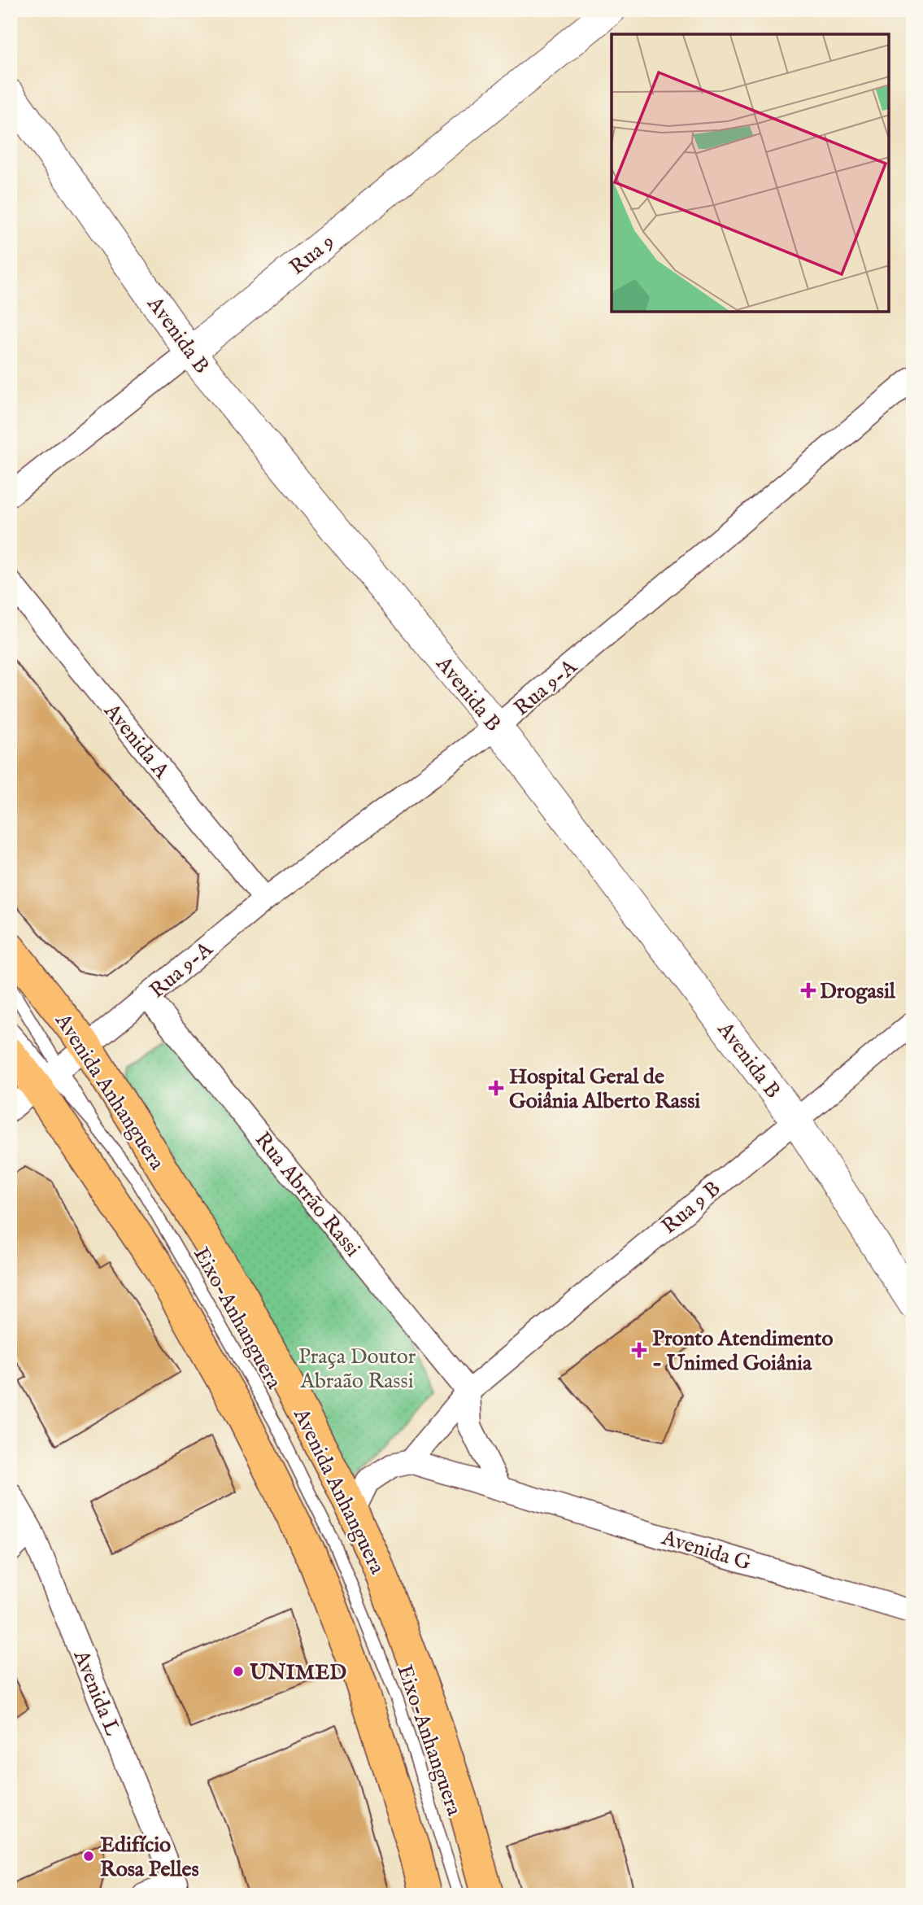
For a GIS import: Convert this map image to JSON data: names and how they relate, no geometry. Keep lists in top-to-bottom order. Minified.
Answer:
{"streets":{"main road":["Avenida Anhanguera"],"street":["Rua 9","Avenida B","Rua 9-A","Avenida A","Rua Abrrão Rassi","Rua 9 B","Avenida G","Avenida L"],"lane":["Eixo-Anhanguera"]},"crossings":[["Rua 9","Avenida B"],["Avenida B","Rua 9-A"],["Avenida B","Rua 9 B"],["Rua 9-A","Avenida A"],["Rua 9-A","Avenida Anhanguera"],["Rua 9-A","Rua Abrrão Rassi"],["Rua 9-A","Eixo-Anhanguera"],["Rua Abrrão Rassi","Rua 9 B"],["Rua 9 B","Avenida G"]],"parks":["Praça Doutor Abraão Rassi"],"places":{"health":["Drogasil","Hospital Geral de Goiânia Alberto Rassi","Pronto Atendimento - Unimed Goiânia"],"other":["UNIMED","Edifício Rosa Pelles"]}}
